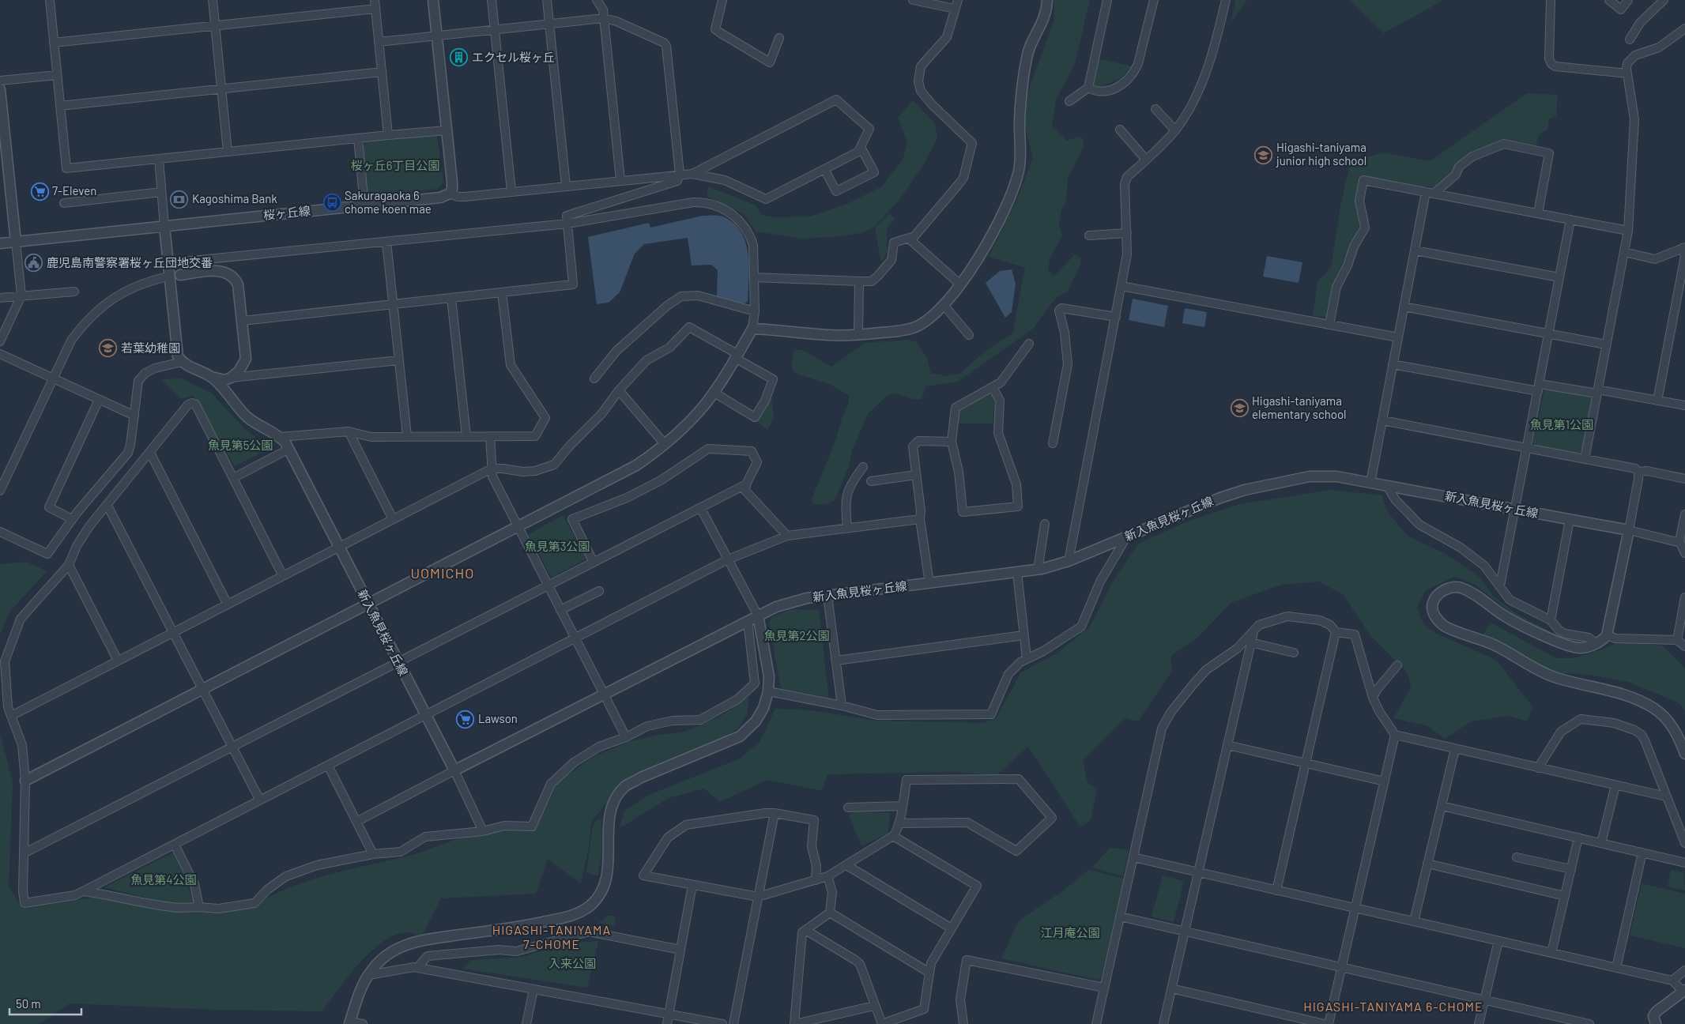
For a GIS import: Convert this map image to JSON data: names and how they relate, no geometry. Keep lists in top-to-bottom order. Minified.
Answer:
{"streets":{"street":["桜ヶ丘線","新入魚見桜ヶ丘線"]},"districts":["UOMICHO","HIGASHI-TANIYAMA 7-CHOME","HIGASHI-TANIYAMA 6-CHOME"],"parks":["桜ヶ丘6丁目公園","魚見第1公園","魚見第5公園","魚見第3公園","魚見第2公園","魚見第4公園","江月庵公園","入来公園"],"places":{"building":["エクセル桜ヶ丘"],"school or university":["Higashi-taniyama junior high school","若葉幼稚園","Higashi-taniyama elementary school"],"supermarket":["7-Eleven","Lawson"],"bank":["Kagoshima Bank"],"bus stop":["Sakuragaoka 6 chome koen mae"],"public building":["鹿児島南警察署桜ヶ丘団地交番"]},"scale_bar":"50 m"}
